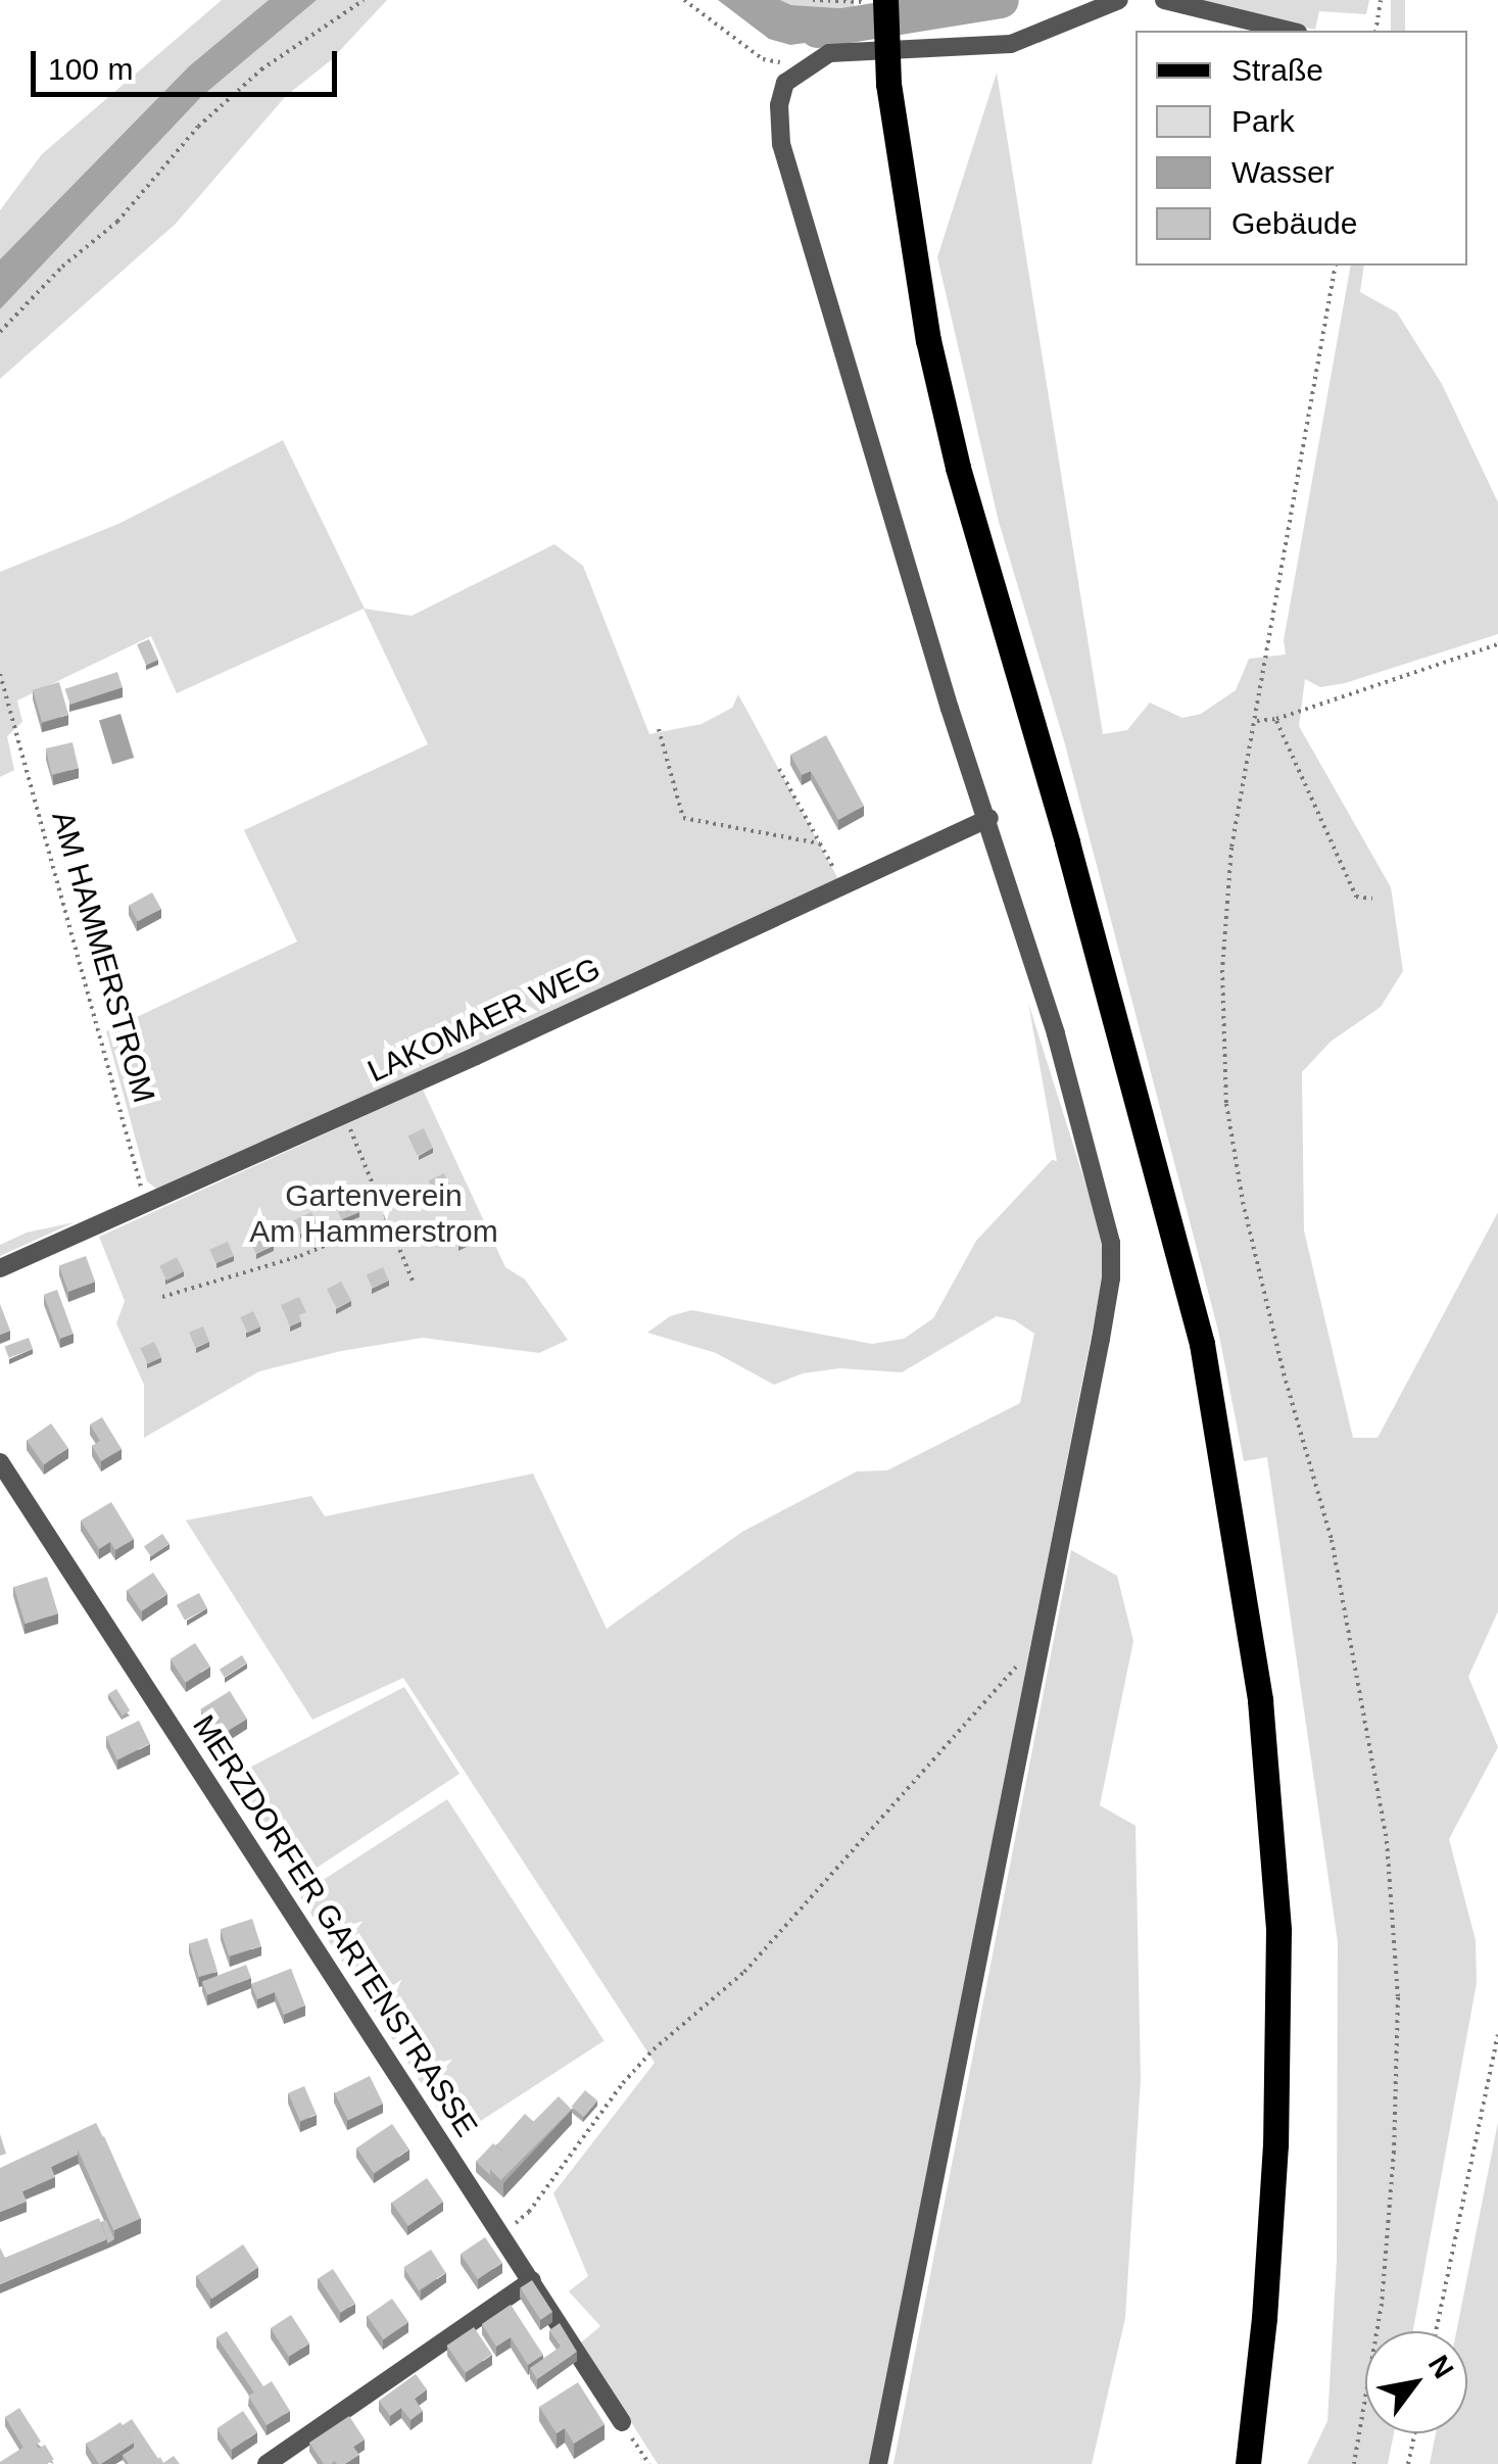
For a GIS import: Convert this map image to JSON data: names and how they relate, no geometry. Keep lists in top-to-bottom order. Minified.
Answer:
{"streets":{"street":["LAKOMAER WEG","MERZDORFER GARTENSTRASSE"],"path":["AM HAMMERSTROM"]},"crossings":[["AM HAMMERSTROM","LAKOMAER WEG"]],"parks":["Gartenverein Am Hammerstrom"],"legend":["Straße","Park","Wasser","Gebäude"],"scale_bar":"100 m","north":"top right"}
